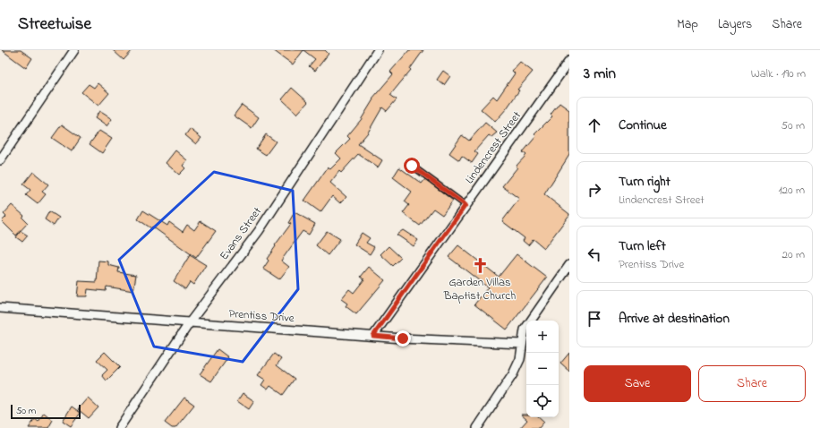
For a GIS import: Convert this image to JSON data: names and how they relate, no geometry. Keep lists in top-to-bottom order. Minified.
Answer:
{"streets":{"street":["Lindencrest Street","Evans Street","Prentiss Drive"]},"crossings":[["Lindencrest Street","Prentiss Drive"],["Evans Street","Prentiss Drive"]],"places":{"church":["Garden Villas Baptist Church"]},"scale_bar":"50 m","page":{"header":"Streetwise","nav":["Map","Layers","Share"],"heading":["3 min","Walk · 190 m"],"list":[["Continue","50 m"],["Turn right","Lindencrest Street","120 m"],["Turn left","Prentiss Drive","20 m"],"Arrive at destination"],"map_buttons":["+","−"],"buttons":["Save","Share"],"scale":"50 m"}}
